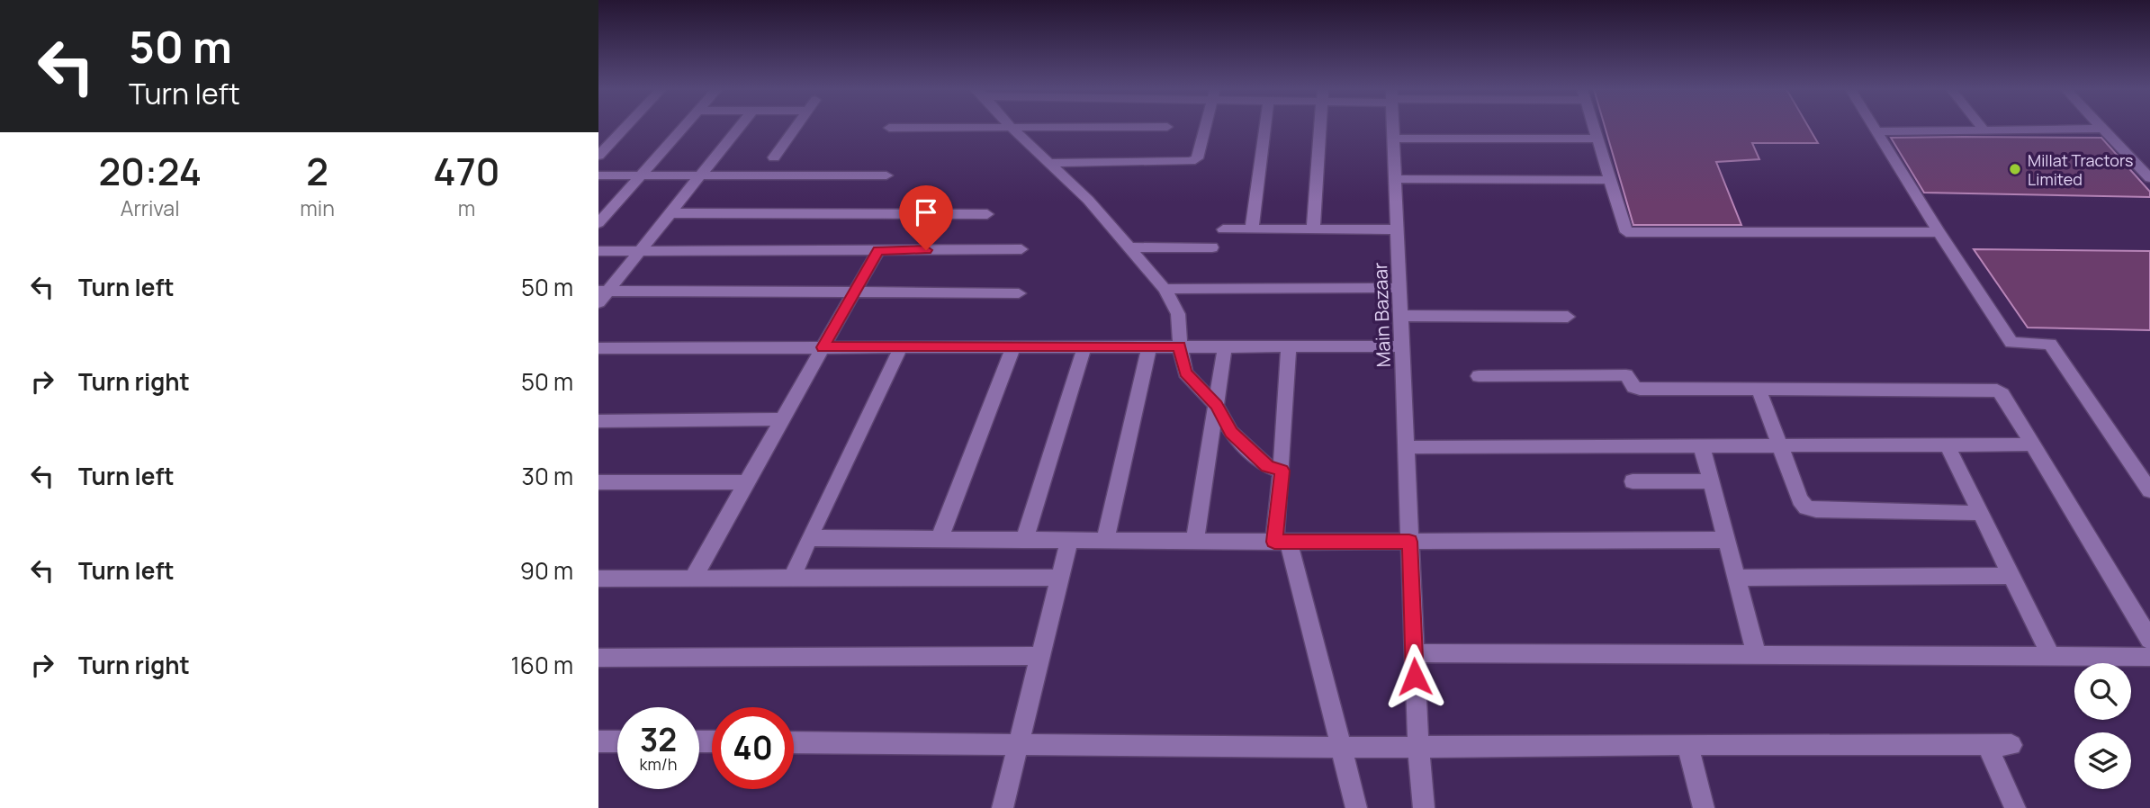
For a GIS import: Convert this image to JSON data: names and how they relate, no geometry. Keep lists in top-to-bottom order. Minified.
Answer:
{"streets":{"street":["Main Bazaar"]},"places":["Millat Tractors Limited"],"page":{"turn":["50 m","Turn left"],"eta":["20:24","Arrival","2","min","470","m"],"list":[{"name":"Turn left","value":"50 m"},{"name":"Turn right","value":"50 m"},{"name":"Turn left","value":"30 m"},{"name":"Turn left","value":"90 m"},{"name":"Turn right","value":"160 m"}],"speed":"32 km/h","limit":"40"}}
